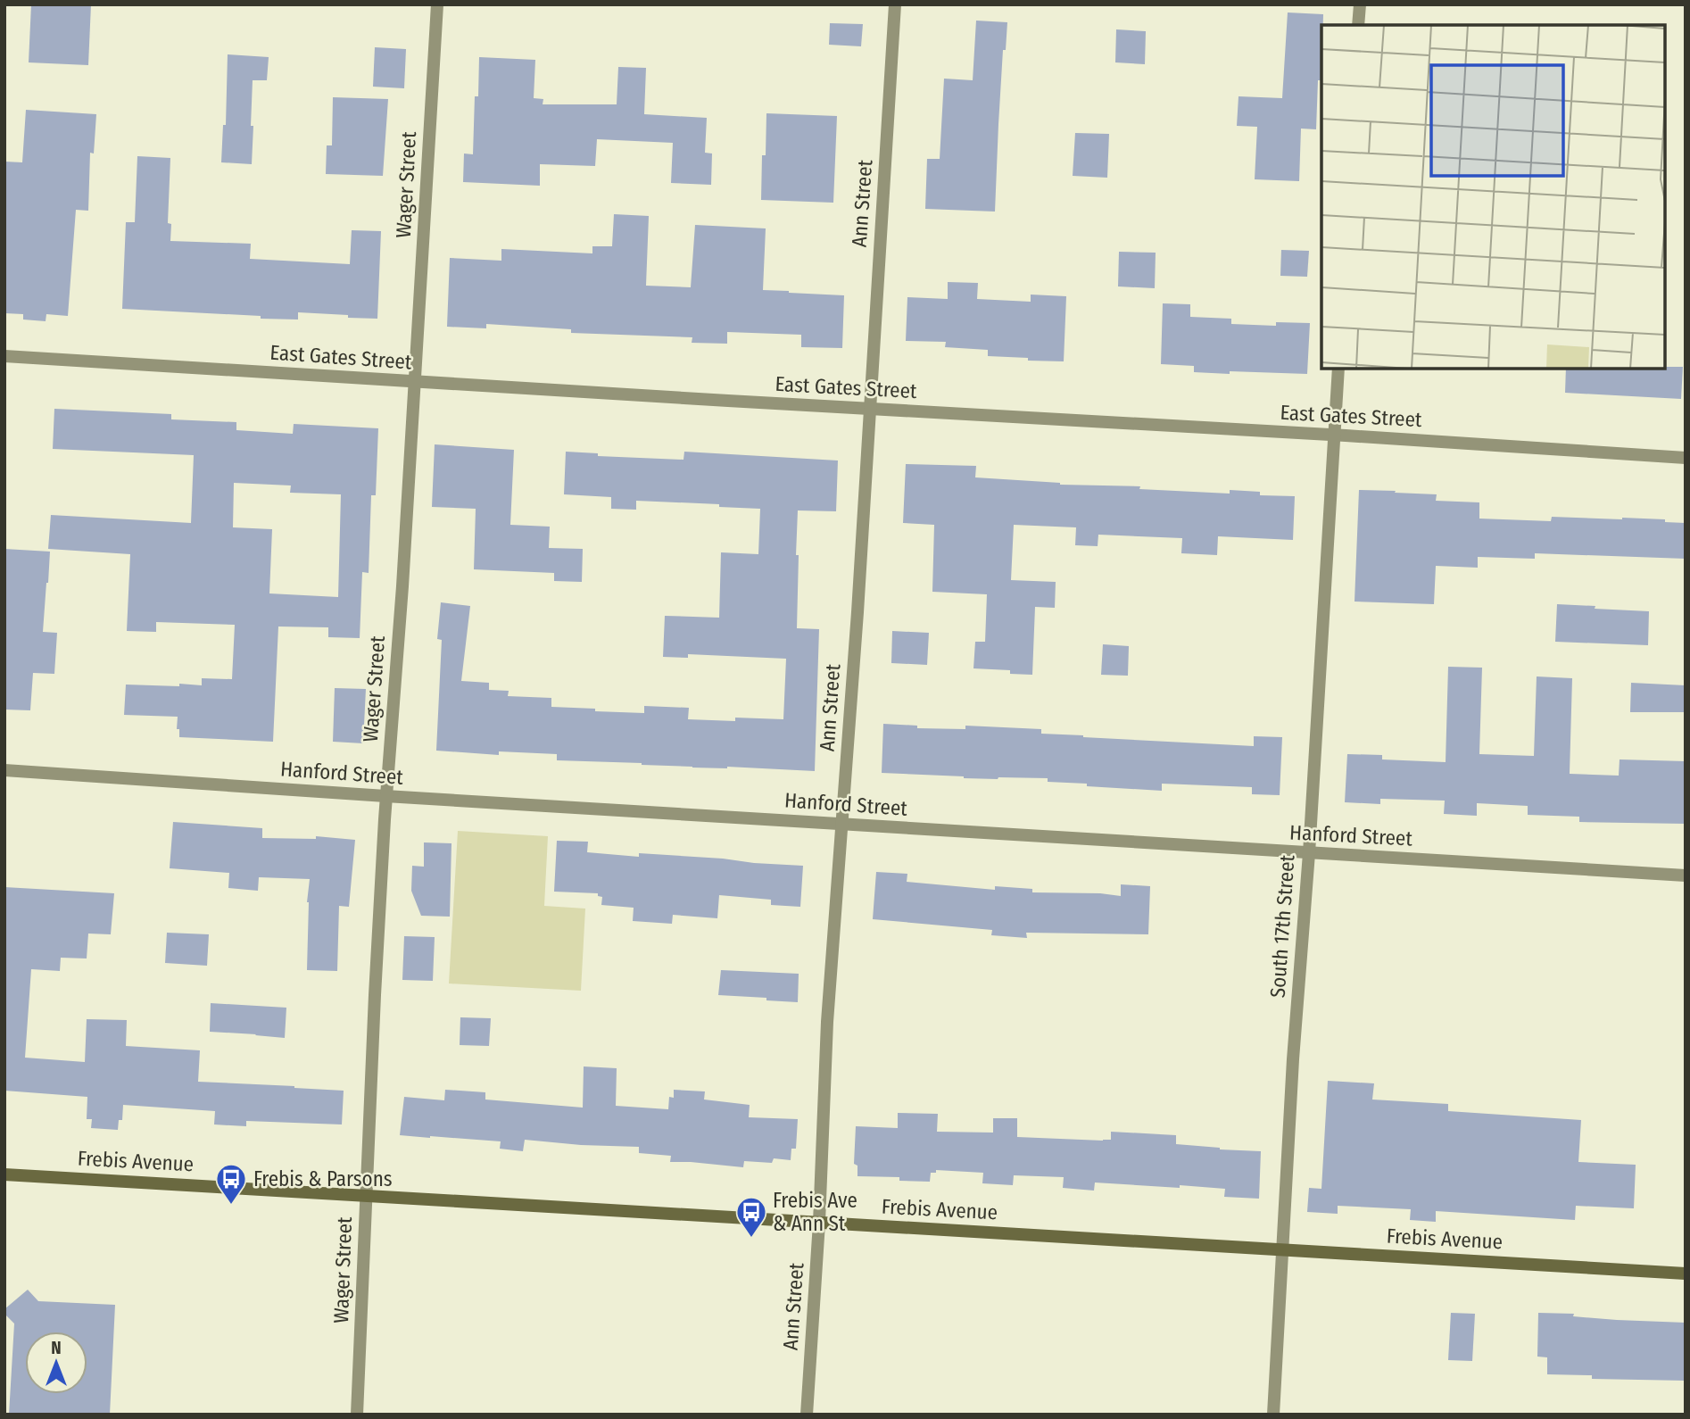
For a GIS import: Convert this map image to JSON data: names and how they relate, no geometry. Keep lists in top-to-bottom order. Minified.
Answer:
{"streets":{"main road":["Frebis Avenue"],"street":["Wager Street","Ann Street","East Gates Street","Hanford Street","South 17th Street"]},"crossings":[["Wager Street","East Gates Street"],["Wager Street","Hanford Street"],["Wager Street","Frebis Avenue"],["Ann Street","East Gates Street"],["Ann Street","Hanford Street"],["Ann Street","Frebis Avenue"],["East Gates Street","South 17th Street"],["Hanford Street","South 17th Street"],["South 17th Street","Frebis Avenue"]],"places":{"bus stop":["Frebis & Parsons","Frebis Ave & Ann St"]},"north":"top"}
